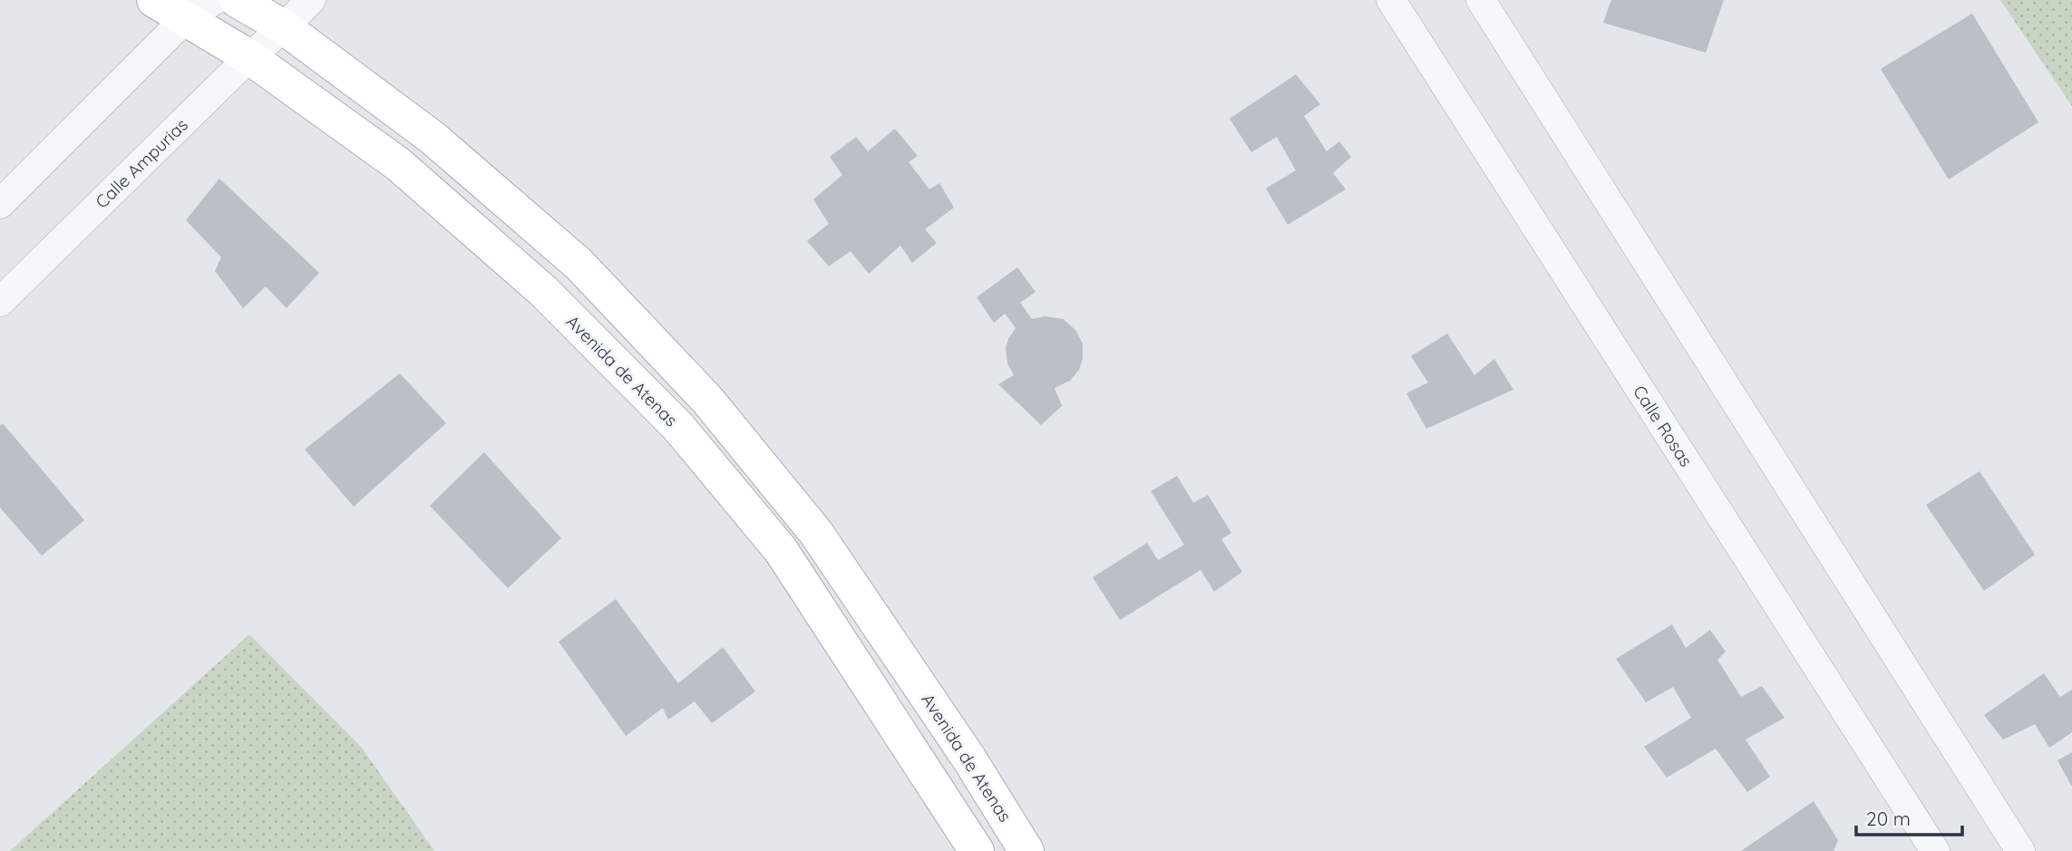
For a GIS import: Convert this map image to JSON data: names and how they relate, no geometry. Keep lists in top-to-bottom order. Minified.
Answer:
{"streets":{"main road":["Avenida de Atenas"],"street":["Calle Ampurias","Calle Rosas"]},"crossings":[["Calle Ampurias","Avenida de Atenas"]],"scale_bar":"20 m"}
